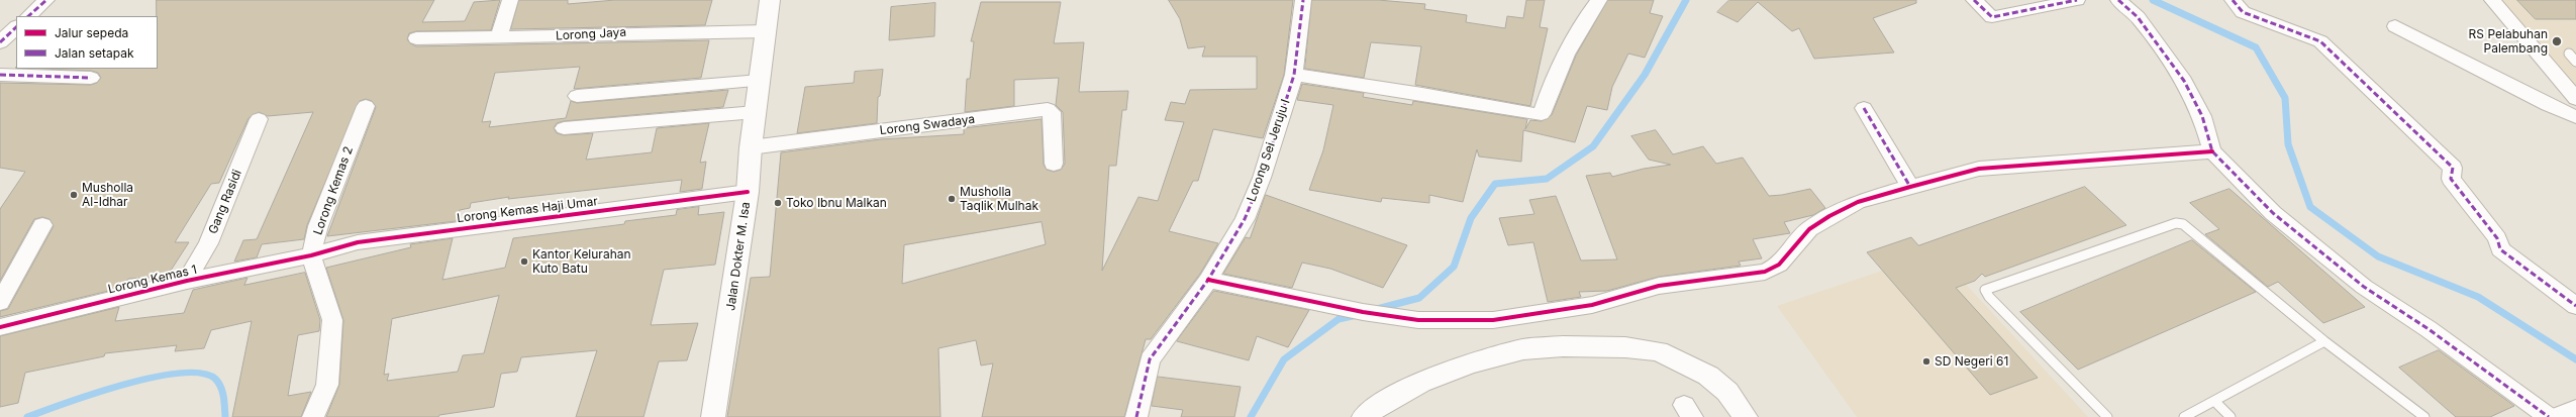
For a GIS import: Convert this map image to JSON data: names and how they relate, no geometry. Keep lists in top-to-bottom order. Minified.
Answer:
{"streets":{"street":["Lorong Jaya","Lorong Swadaya","Lorong Sei Jeruju I","Lorong Kemas 2","Gang Rasidi","Lorong Kemas Haji Umar","Jalan Dokter M. Isa","Lorong Kemas 1"]},"crossings":[["Lorong Jaya","Jalan Dokter M. Isa"],["Lorong Swadaya","Jalan Dokter M. Isa"],["Lorong Kemas 2","Lorong Kemas Haji Umar"],["Lorong Kemas 2","Lorong Kemas 1"],["Gang Rasidi","Lorong Kemas 1"],["Lorong Kemas Haji Umar","Jalan Dokter M. Isa"],["Lorong Kemas Haji Umar","Lorong Kemas 1"]],"places":["RS Pelabuhan Palembang","Musholla Al-Idhar","Musholla Taqlik Mulhak","Toko Ibnu Malkan","Kantor Kelurahan Kuto Batu","SD Negeri 61"],"legend":["Jalur sepeda","Jalan setapak"]}
